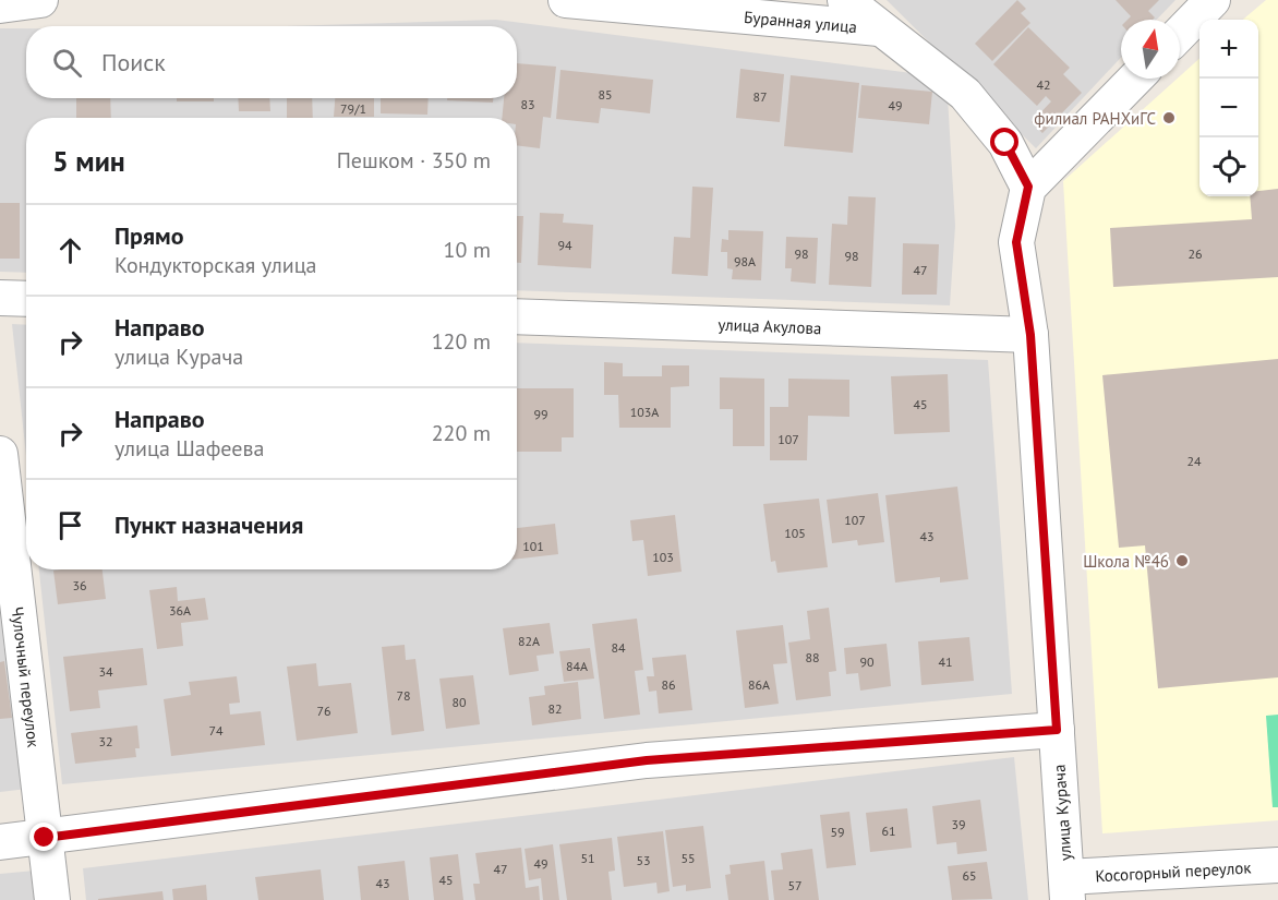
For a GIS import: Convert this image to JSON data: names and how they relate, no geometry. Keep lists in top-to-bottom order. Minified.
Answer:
{"streets":{"street":["Буранная улица","улица Акулова","Чулочный переулок","улица Курача","Косогорный переулок"]},"crossings":[["улица Акулова","улица Курача"],["улица Курача","Косогорный переулок"]],"places":["филиал РАНХиГС","Школа №46"],"house_numbers":["42","85","87","83","49","79/1","94","98","26","98","98А","47","45","103А","99","107","24","107","105","43","101","103","36","36А","82А","84","88","90","41","84А","34","86","86А","78","80","82","76","74","32","39","61","59","51","55","53","49","47","65","45","43","57"],"north":"top","page":{"map_buttons":["+","−"],"search":"Поиск","heading":["5 мин","Пешком · 350 m"],"list":[["Прямо","Кондукторская улица","10 m"],["Направо","улица Курача","120 m"],["Направо","улица Шафеева","220 m"],"Пункт назначения"]}}
